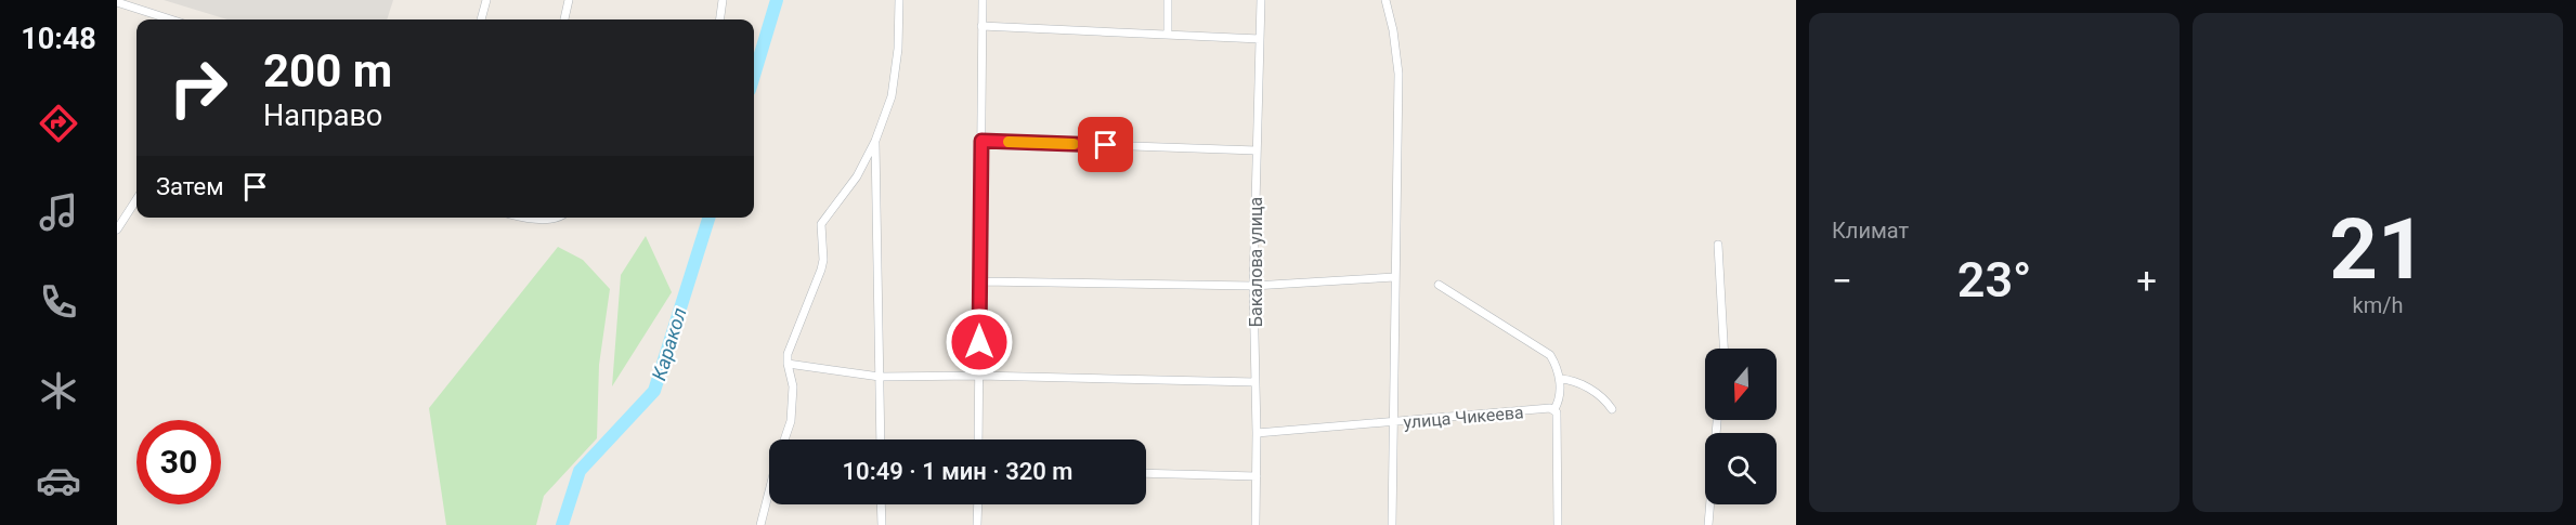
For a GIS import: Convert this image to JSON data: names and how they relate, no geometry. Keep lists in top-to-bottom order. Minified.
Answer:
{"streets":{"street":["Бакалова улица","улица Чикеева"]},"crossings":[["Бакалова улица","улица Чикеева"]],"water":["Каракол"],"north":"bottom","page":{"tabs":"10:48","tile":["Климат",["21","km/h"]],"turn":["200 m","Направо"],"then":"Затем","heat":["−","23°","+"],"limit":"30","trip":"10:49 · 1 мин · 320 m"}}
